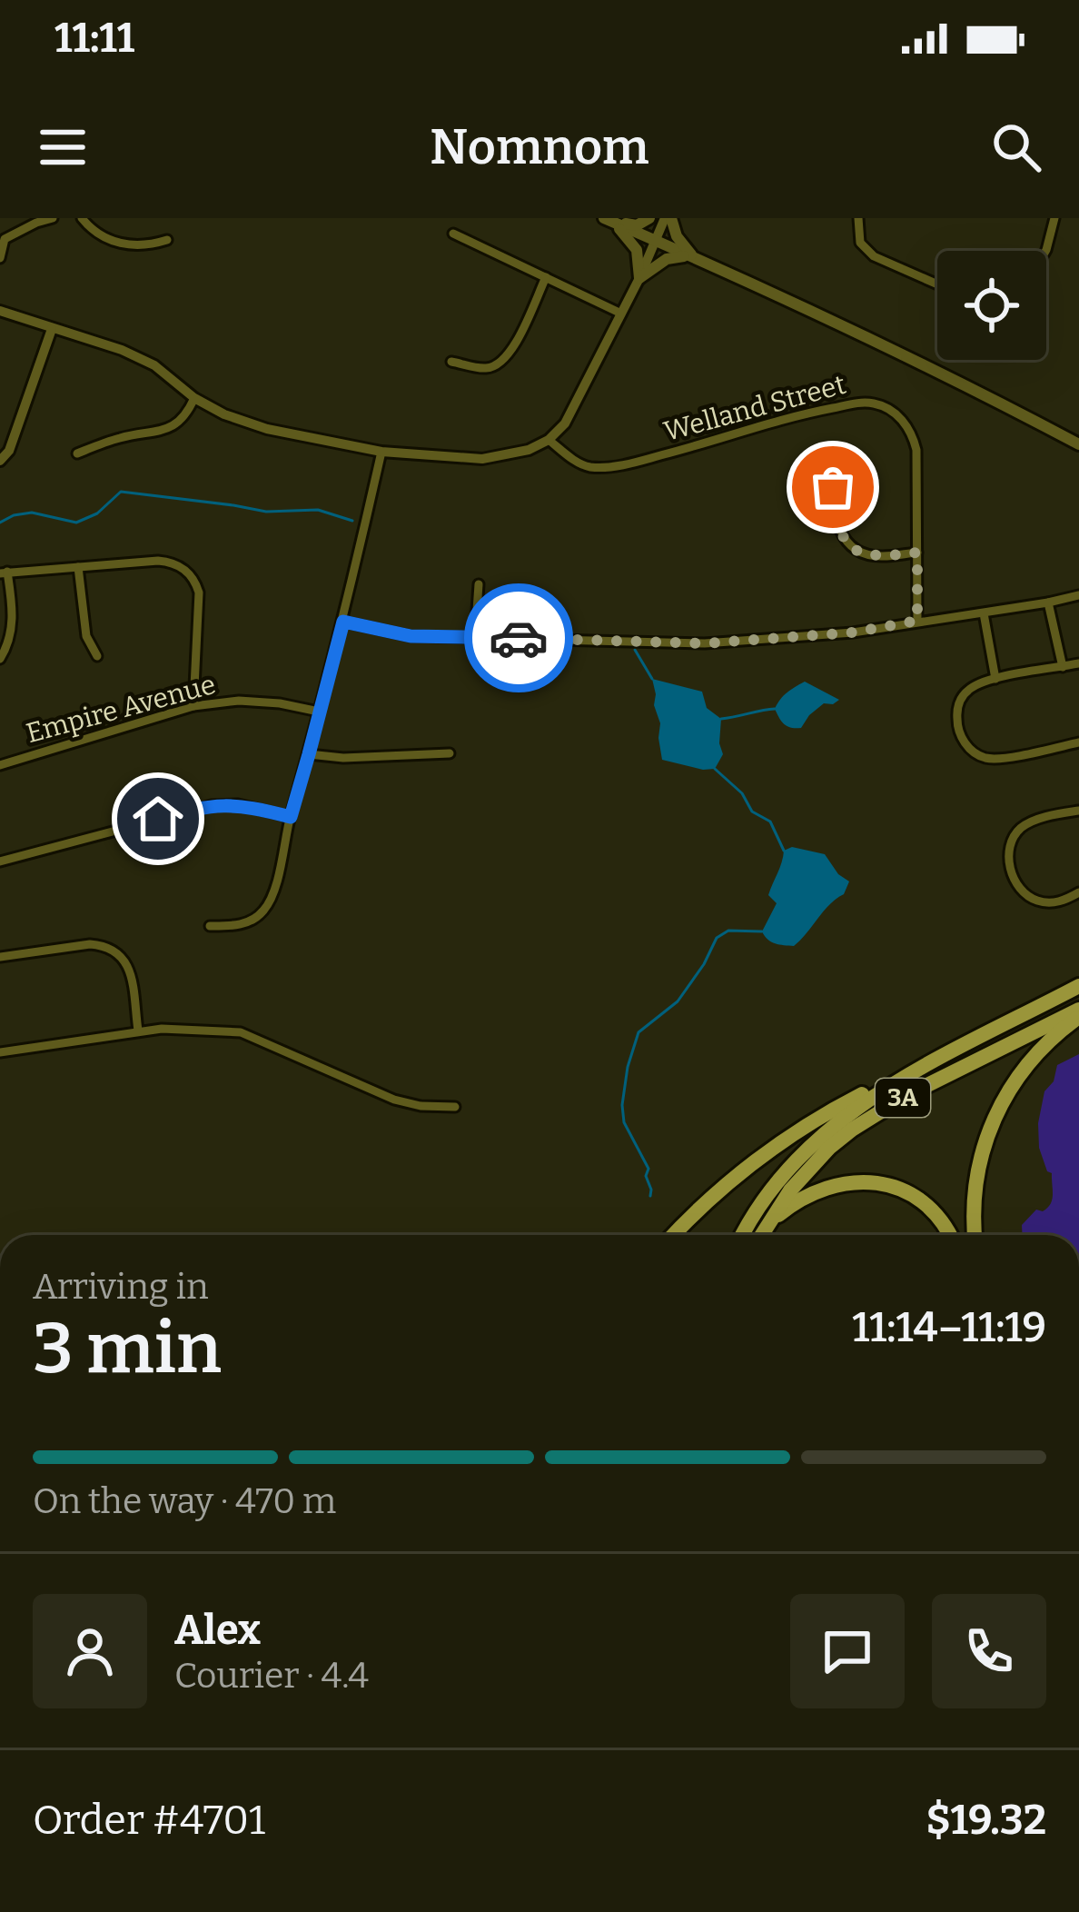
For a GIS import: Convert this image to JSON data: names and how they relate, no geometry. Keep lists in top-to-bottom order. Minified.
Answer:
{"streets":{"highway":["3A"],"street":["Welland Street","Empire Avenue"]},"page":{"status":"11:11","header":"Nomnom","heading":["3 min","Arriving in","11:14–11:19"],"panel":["Alex","Courier · 4.4","Order #4701","$19.32"],"bar":"On the way · 470 m"}}
